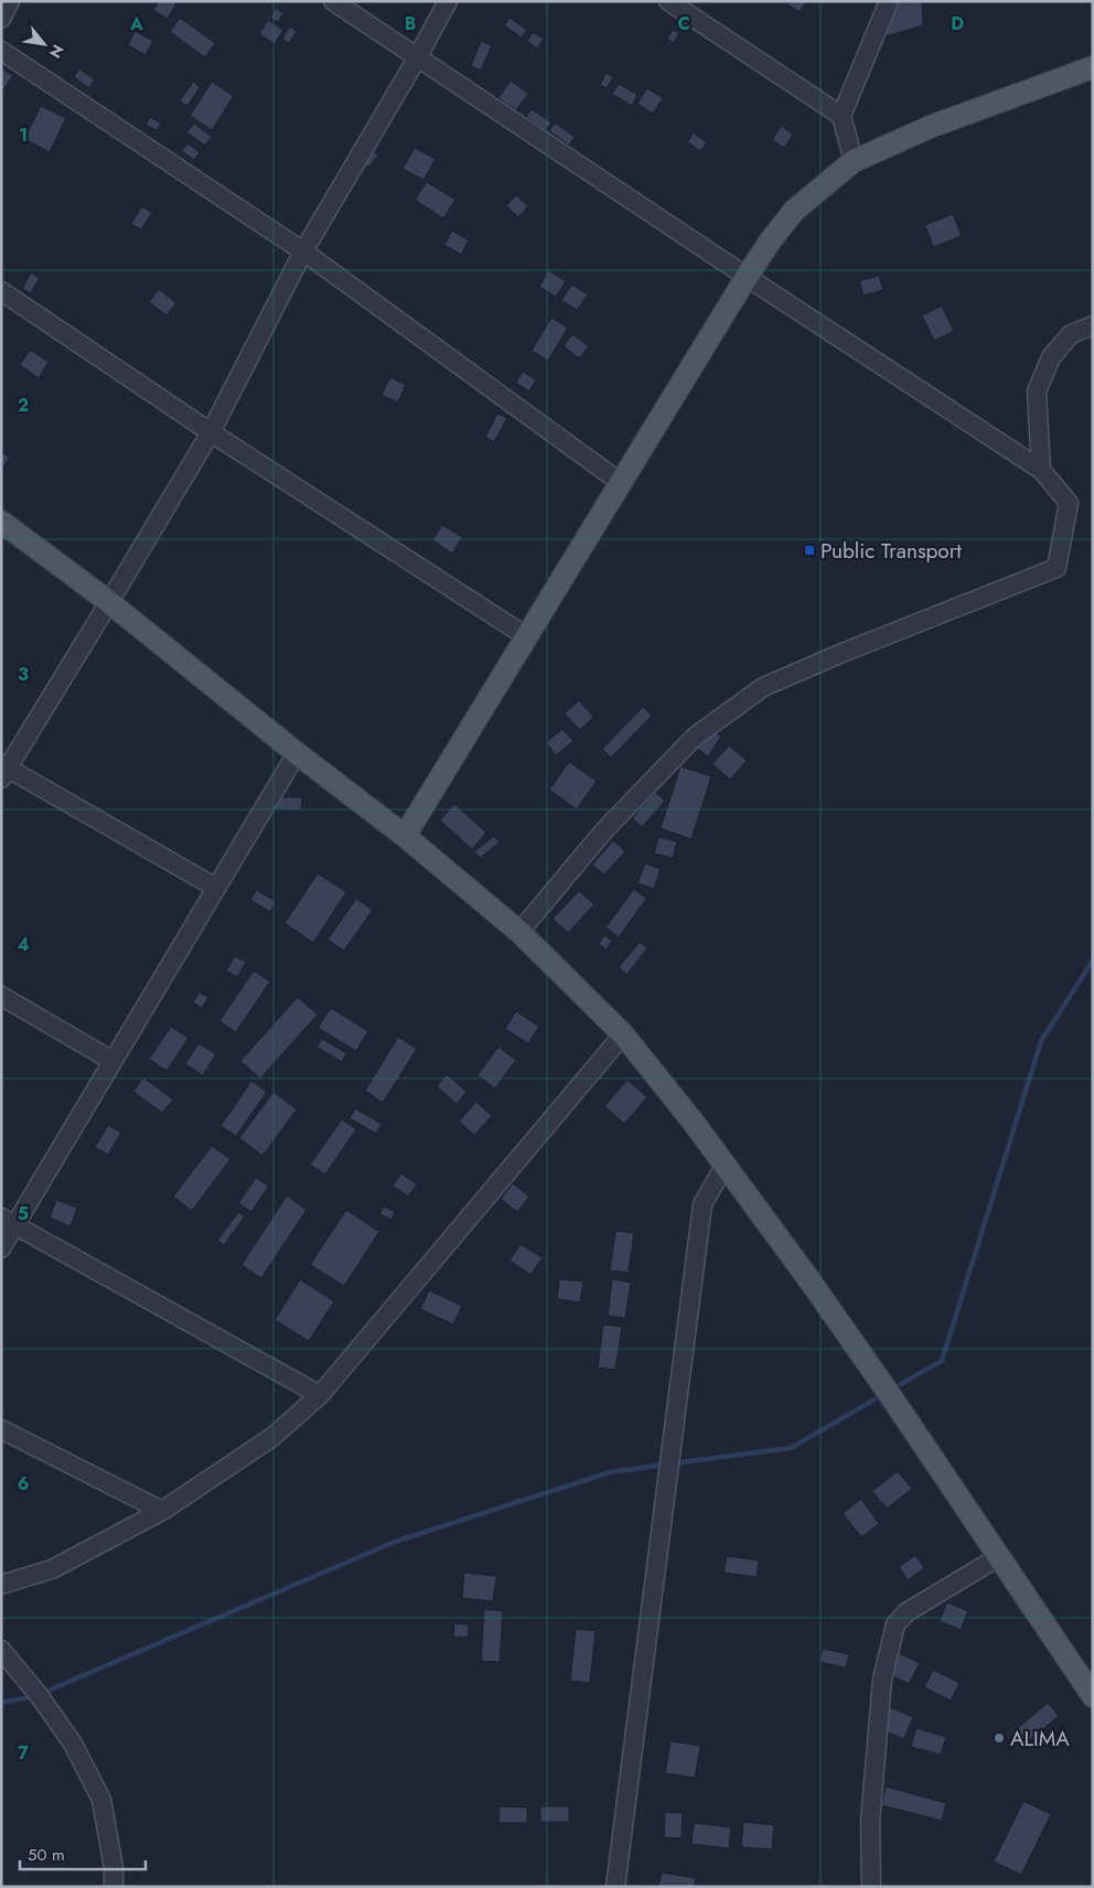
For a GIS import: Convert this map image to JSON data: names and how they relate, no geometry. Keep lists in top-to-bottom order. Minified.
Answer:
{"places":{"transit":["Public Transport"],"other":["ALIMA"]},"scale_bar":"50 m","north":"bottom right","grid":{"columns":["A","B","C","D"],"rows":["1","2","3","4","5","6","7"]}}
